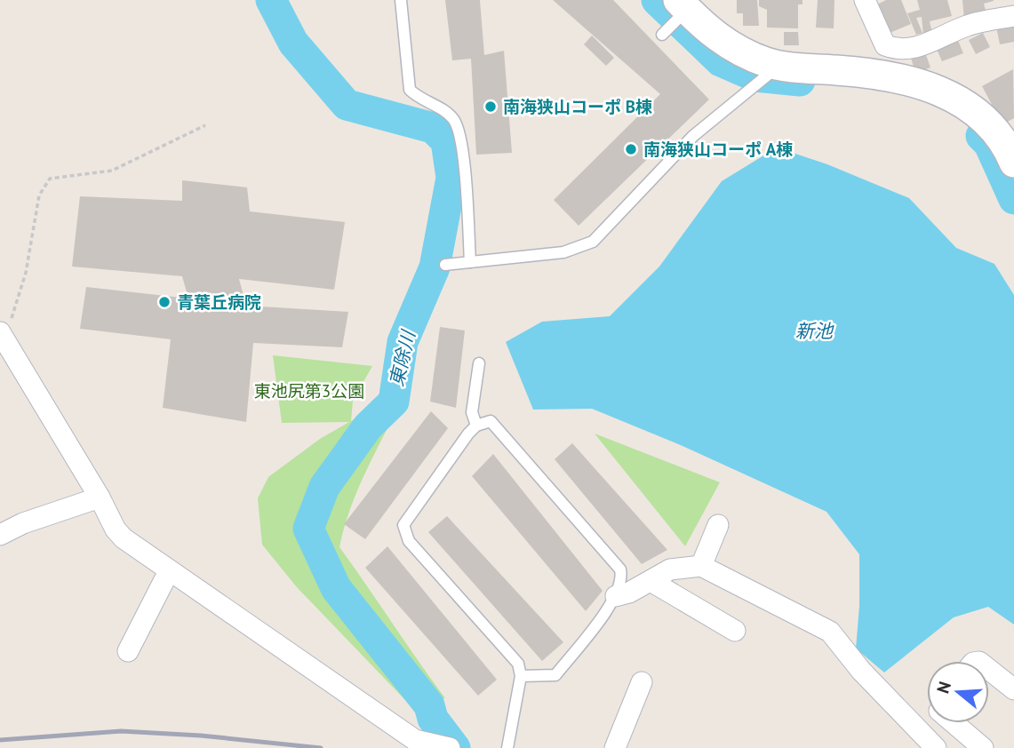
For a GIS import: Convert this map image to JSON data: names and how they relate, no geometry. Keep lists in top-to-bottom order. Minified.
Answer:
{"water":["新池","東除川"],"parks":["東池尻第3公園"],"places":["南海狭山コーポ B棟","南海狭山コーポ A棟","青葉丘病院"],"north":"left"}
